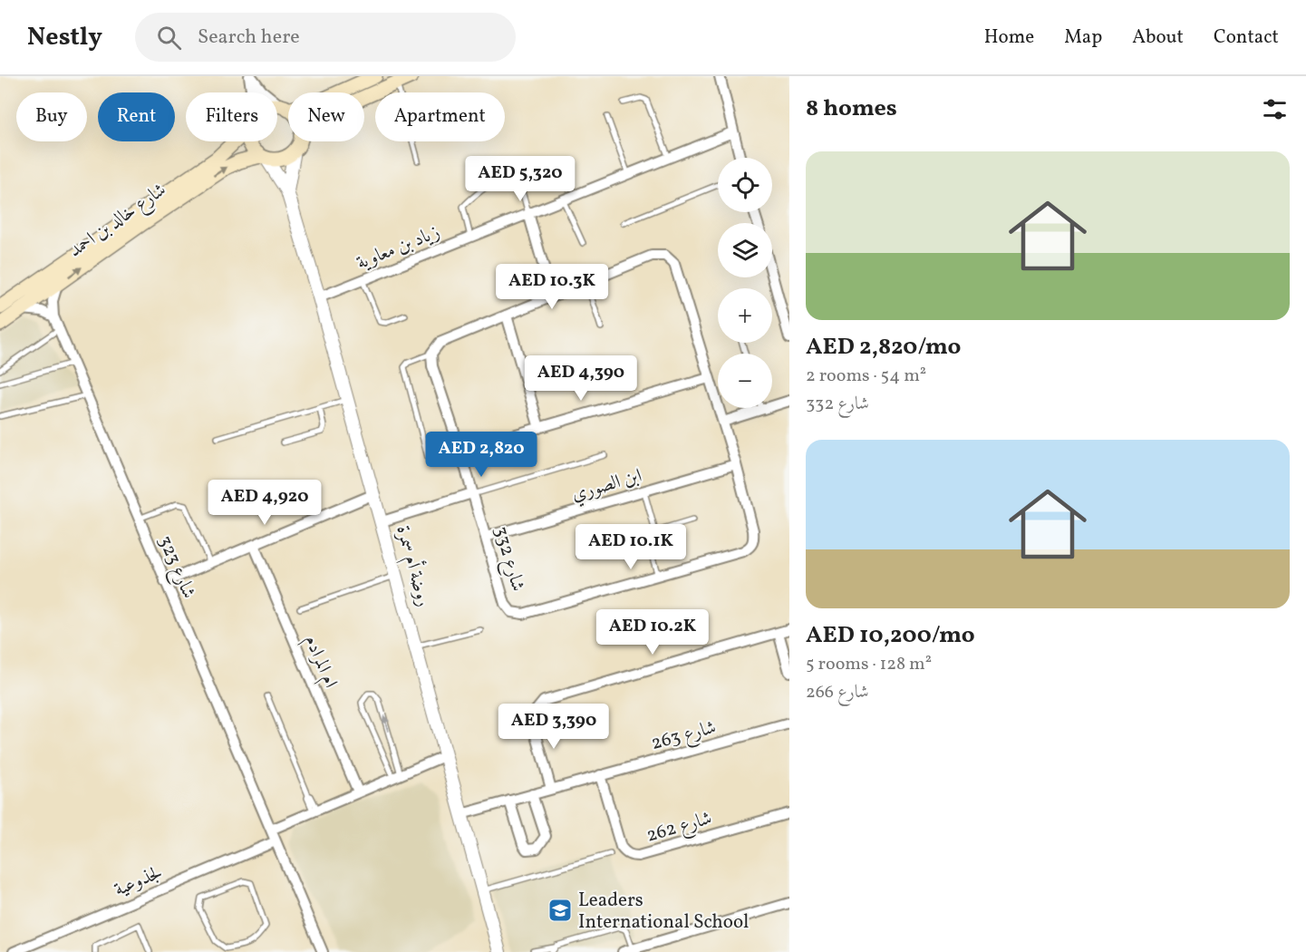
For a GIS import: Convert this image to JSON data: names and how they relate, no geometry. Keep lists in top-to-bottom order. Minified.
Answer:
{"streets":{"main road":["شارع خالد بن احمد"],"street":["زياد بن معاوية","ابن الصوري","شارع 332","روضة أم سمرة","شارع 323","ام المرادم","شارع 263","شارع 262","لجذوعية"]},"crossings":[["شارع خالد بن احمد","روضة أم سمرة"],["شارع خالد بن احمد","شارع 323"],["زياد بن معاوية","روضة أم سمرة"],["ابن الصوري","شارع 332"],["روضة أم سمرة","شارع 263"],["شارع 323","لجذوعية"],["شارع 263","شارع 262"]],"places":{"school or university":["Leaders International School"]},"page":{"header":"Nestly","search":"Search here","nav":["Home","Map","About","Contact"],"heading":"8 homes","chip":["Buy","Rent","Filters","New","Apartment"],"list":[{"name":"AED 2,820/mo","note":"2 rooms · 54 m² · شارع 332"},{"name":"AED 10,200/mo","note":"5 rooms · 128 m² · شارع 266"}],"price":["AED 5,320","AED 10.3K","AED 4,390","AED 2,820","AED 4,920","AED 10.1K","AED 10.2K","AED 3,390"],"map_buttons":["+","−"]}}
